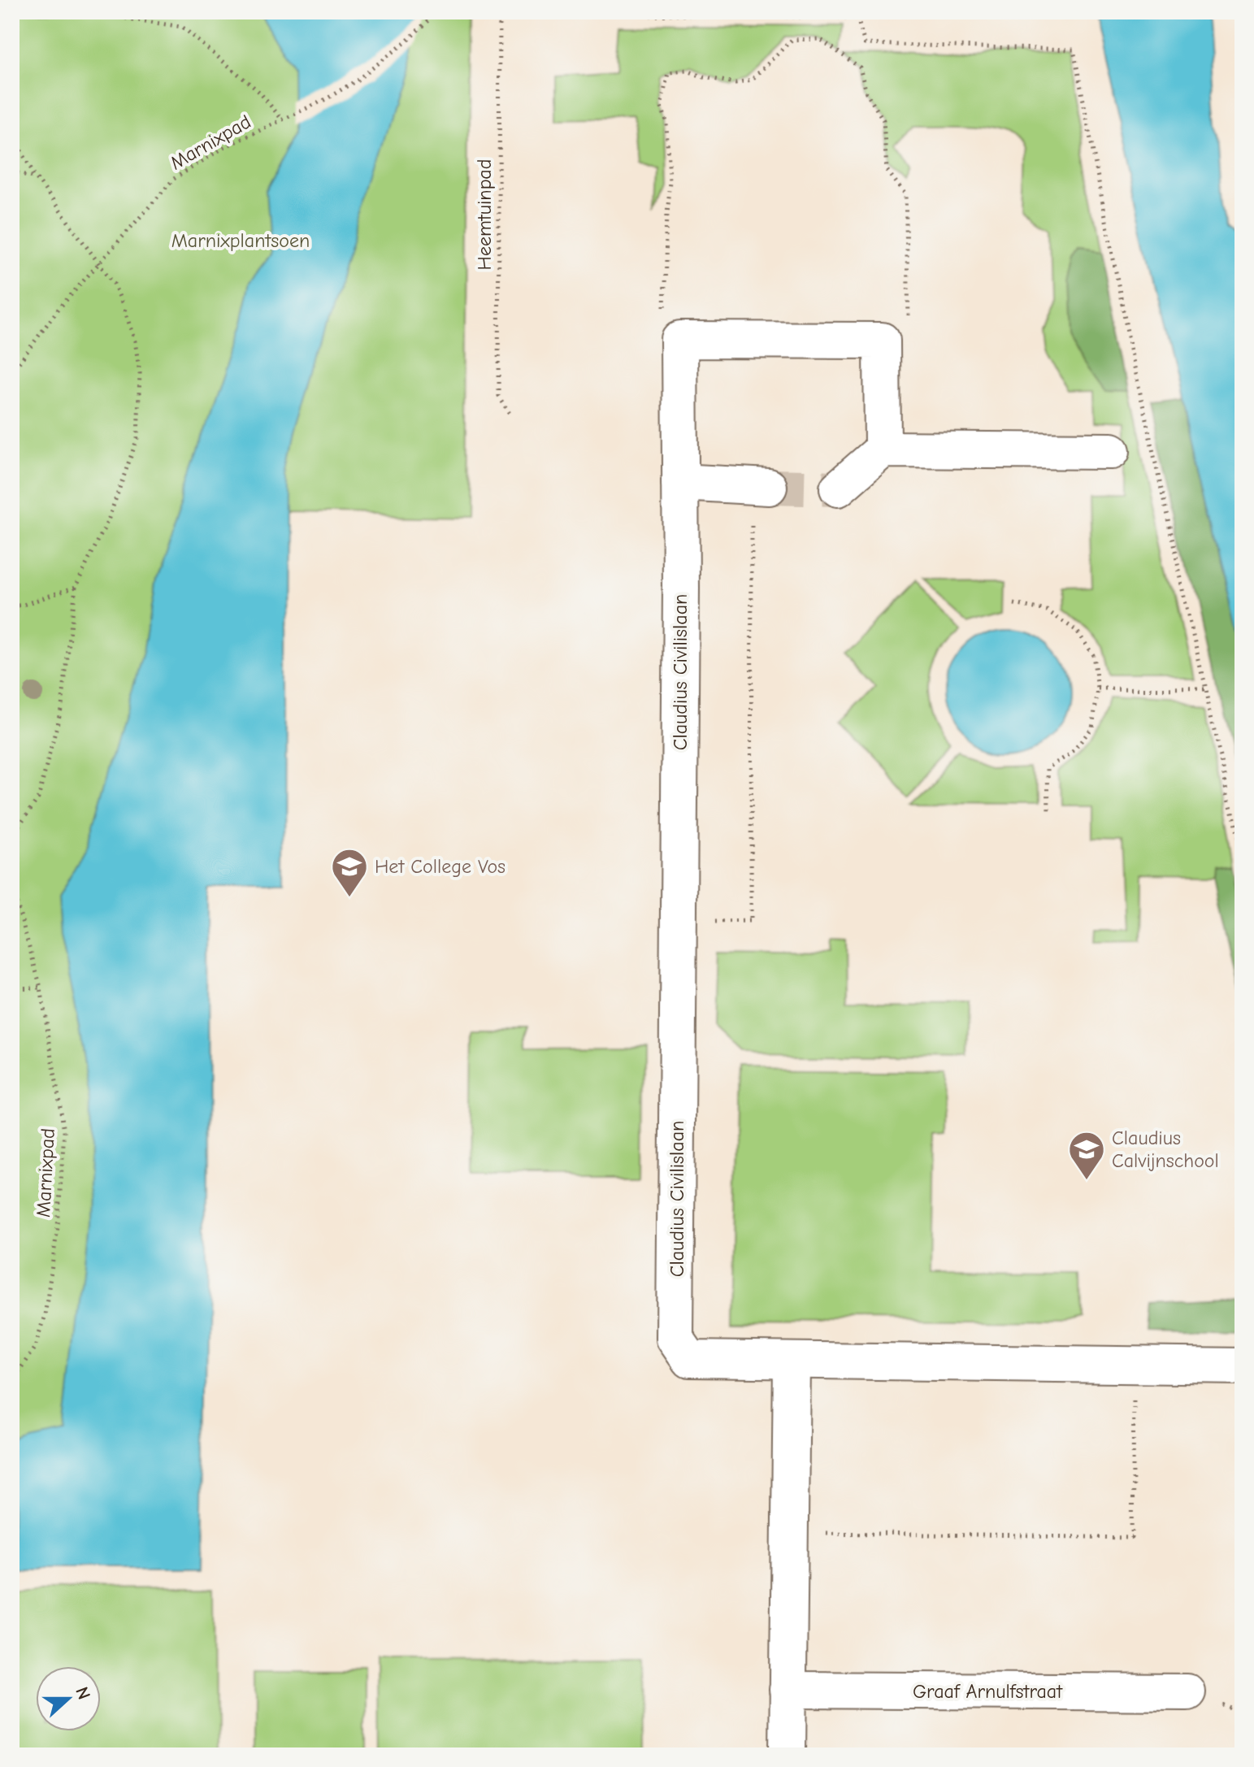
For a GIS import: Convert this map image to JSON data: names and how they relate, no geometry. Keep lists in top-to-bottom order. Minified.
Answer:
{"streets":{"street":["Claudius Civilislaan","Graaf Arnulfstraat"],"path":["Marnixpad","Heemtuinpad"]},"parks":["Marnixplantsoen"],"places":{"school or university":["Het College Vos","Claudius Calvijnschool"]},"north":"right"}
